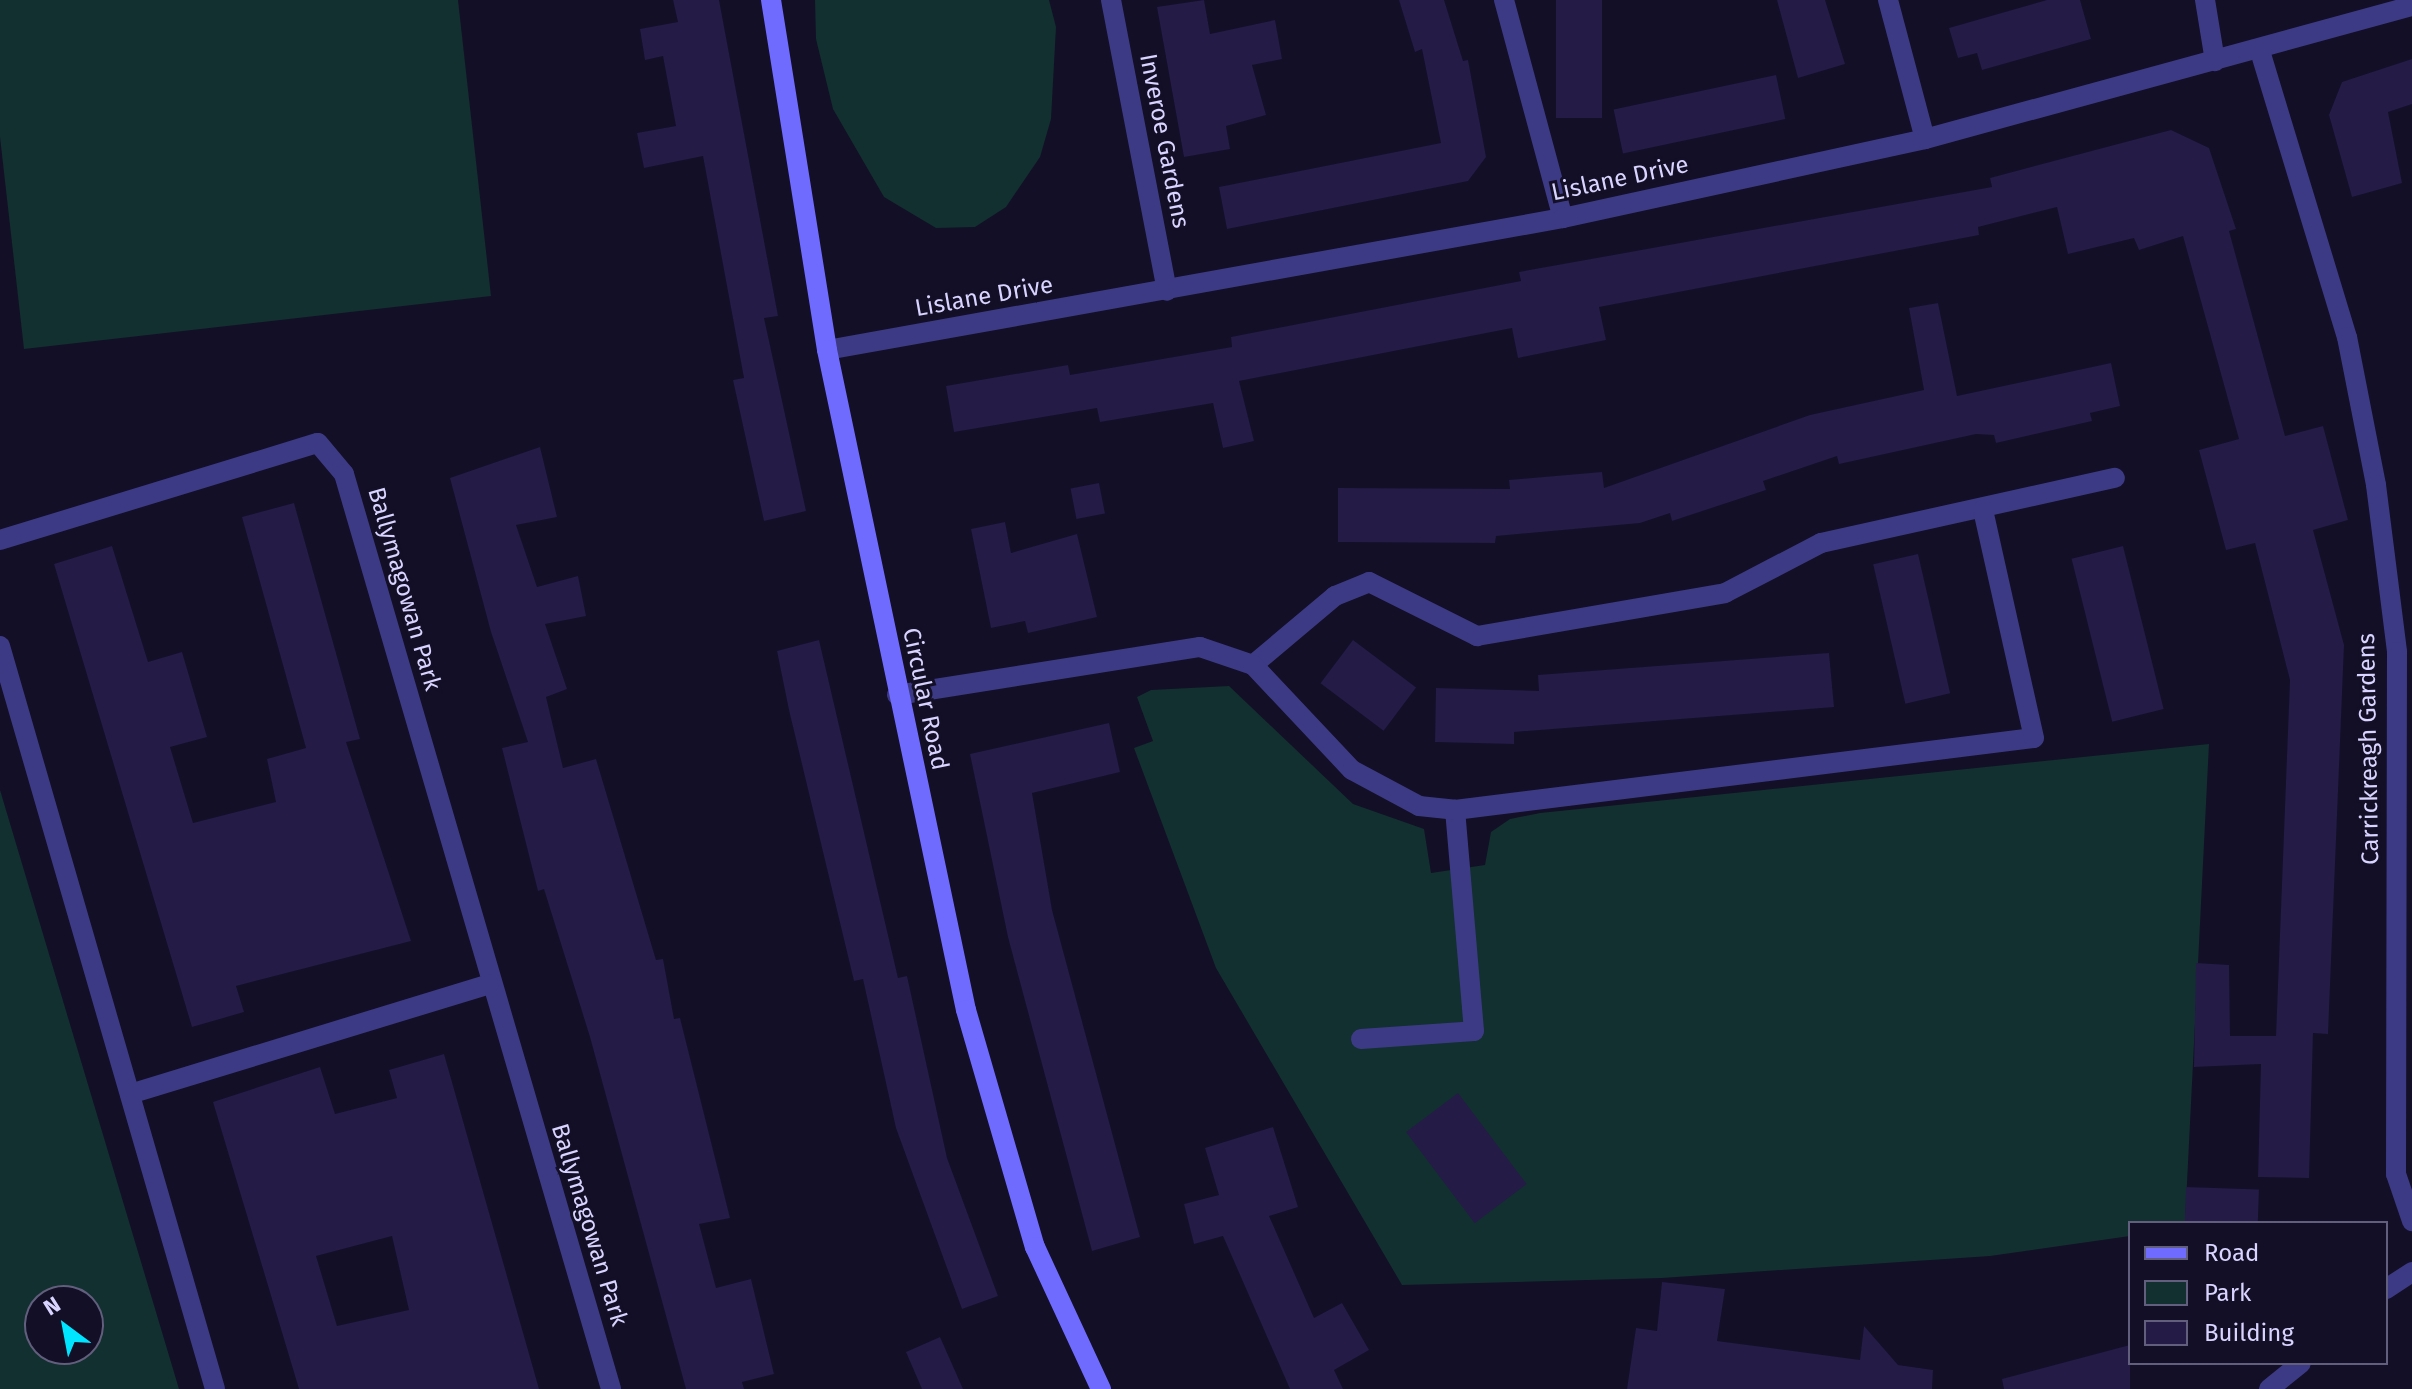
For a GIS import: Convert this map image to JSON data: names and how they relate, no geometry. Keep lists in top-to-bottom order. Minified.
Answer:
{"streets":{"street":["Inveroe Gardens","Lislane Drive","Ballymagowan Park","Circular Road","Carrickreagh Gardens"]},"crossings":[["Inveroe Gardens","Lislane Drive"],["Lislane Drive","Circular Road"],["Lislane Drive","Carrickreagh Gardens"]],"legend":["Road","Park","Building"],"north":"top left"}
